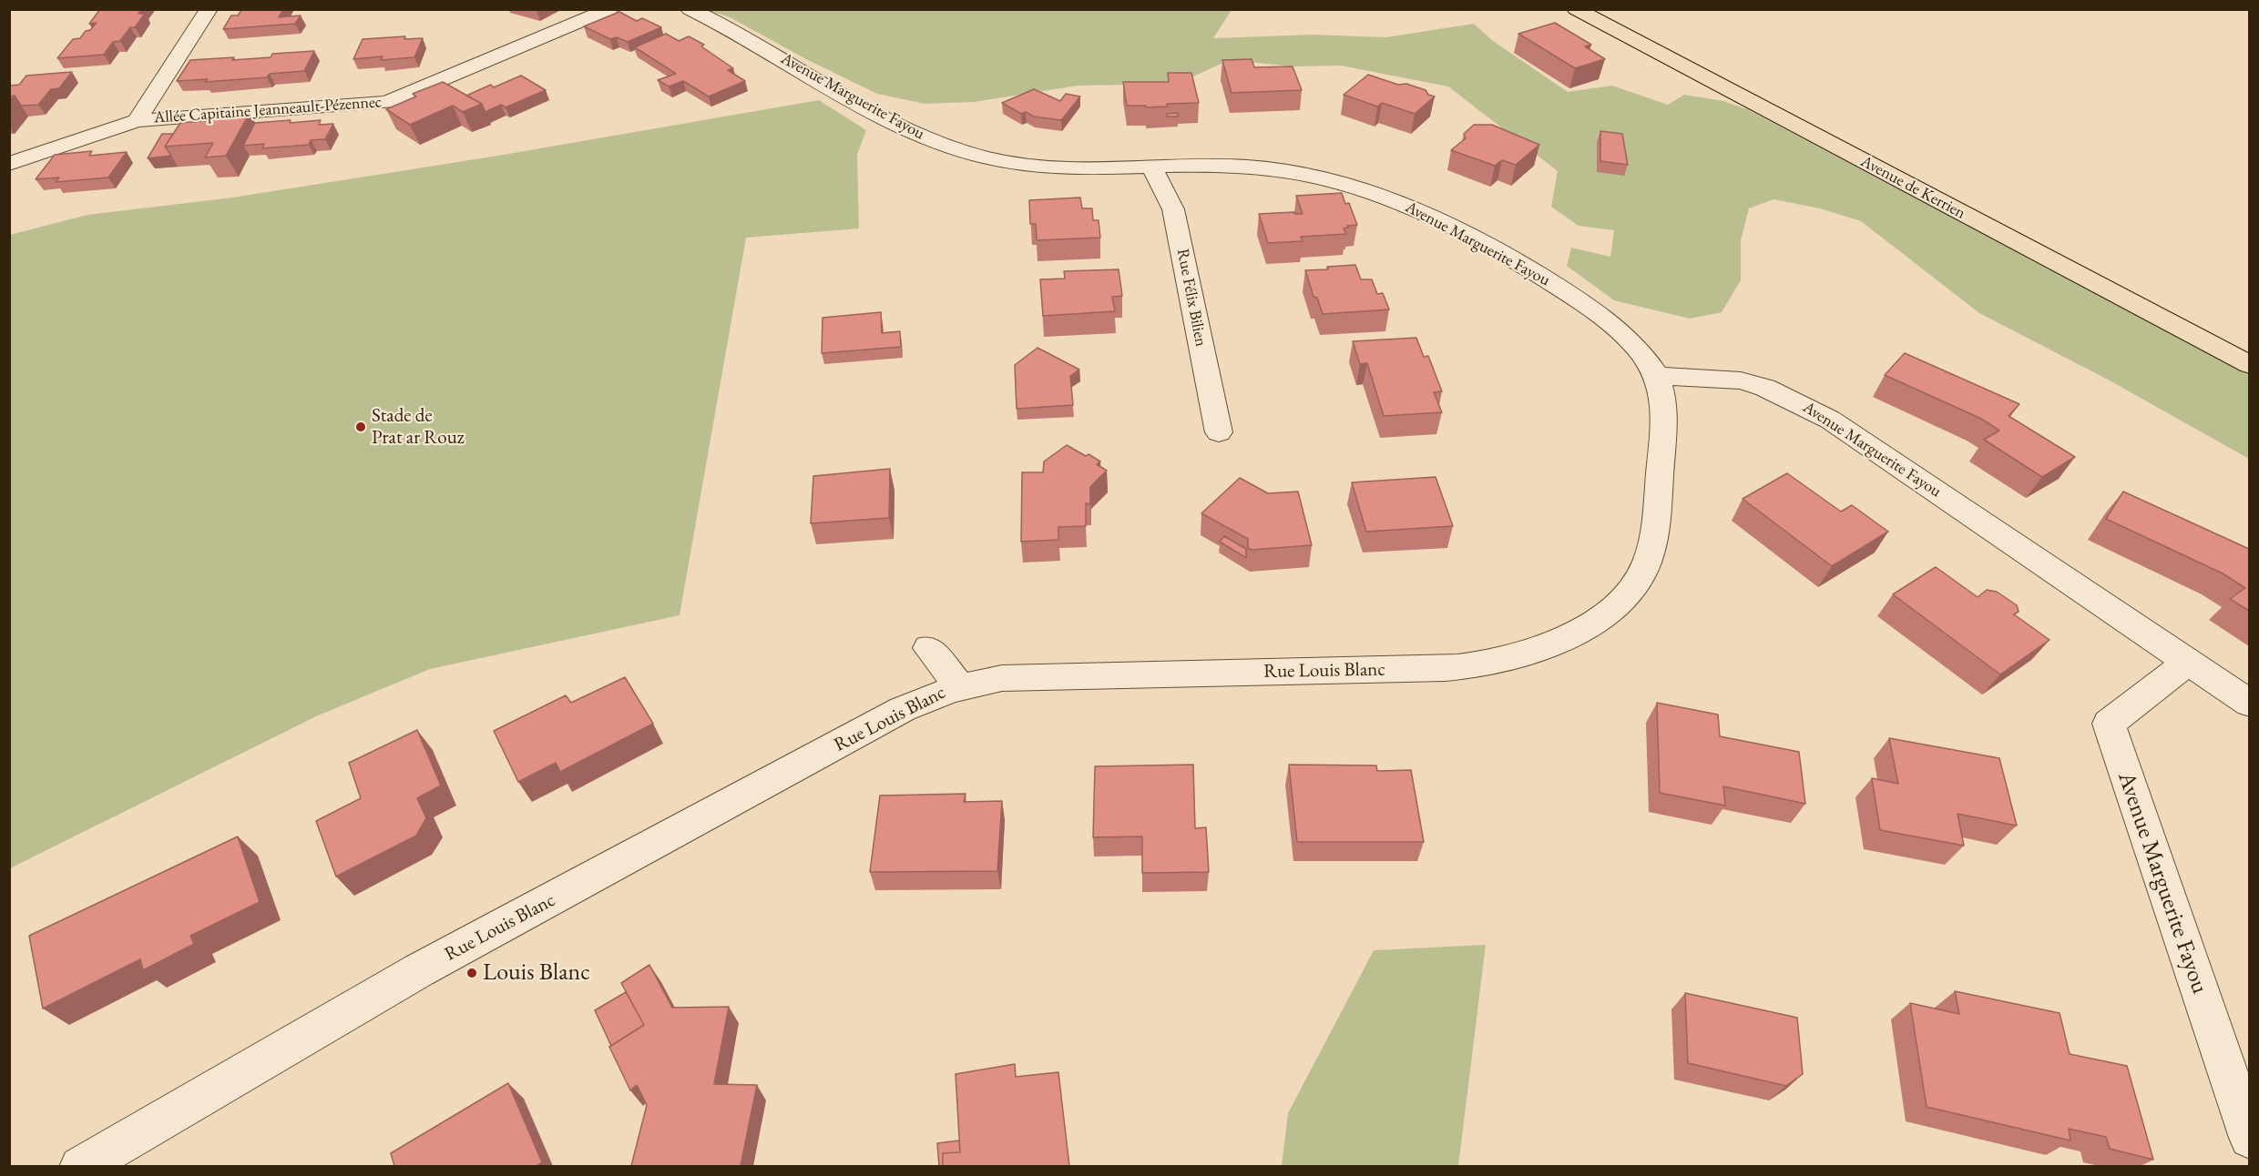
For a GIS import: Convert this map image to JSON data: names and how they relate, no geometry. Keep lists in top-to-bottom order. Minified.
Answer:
{"streets":{"main road":["Avenue de Kerrien"],"street":["Avenue Marguerite Fayou","Allée Capitaine Jeanneault-Pézennec","Rue Félix Bilien","Rue Louis Blanc"]},"crossings":[["Avenue Marguerite Fayou","Rue Félix Bilien"],["Avenue Marguerite Fayou","Rue Louis Blanc"]],"places":["Stade de Prat ar Rouz","Louis Blanc"]}
